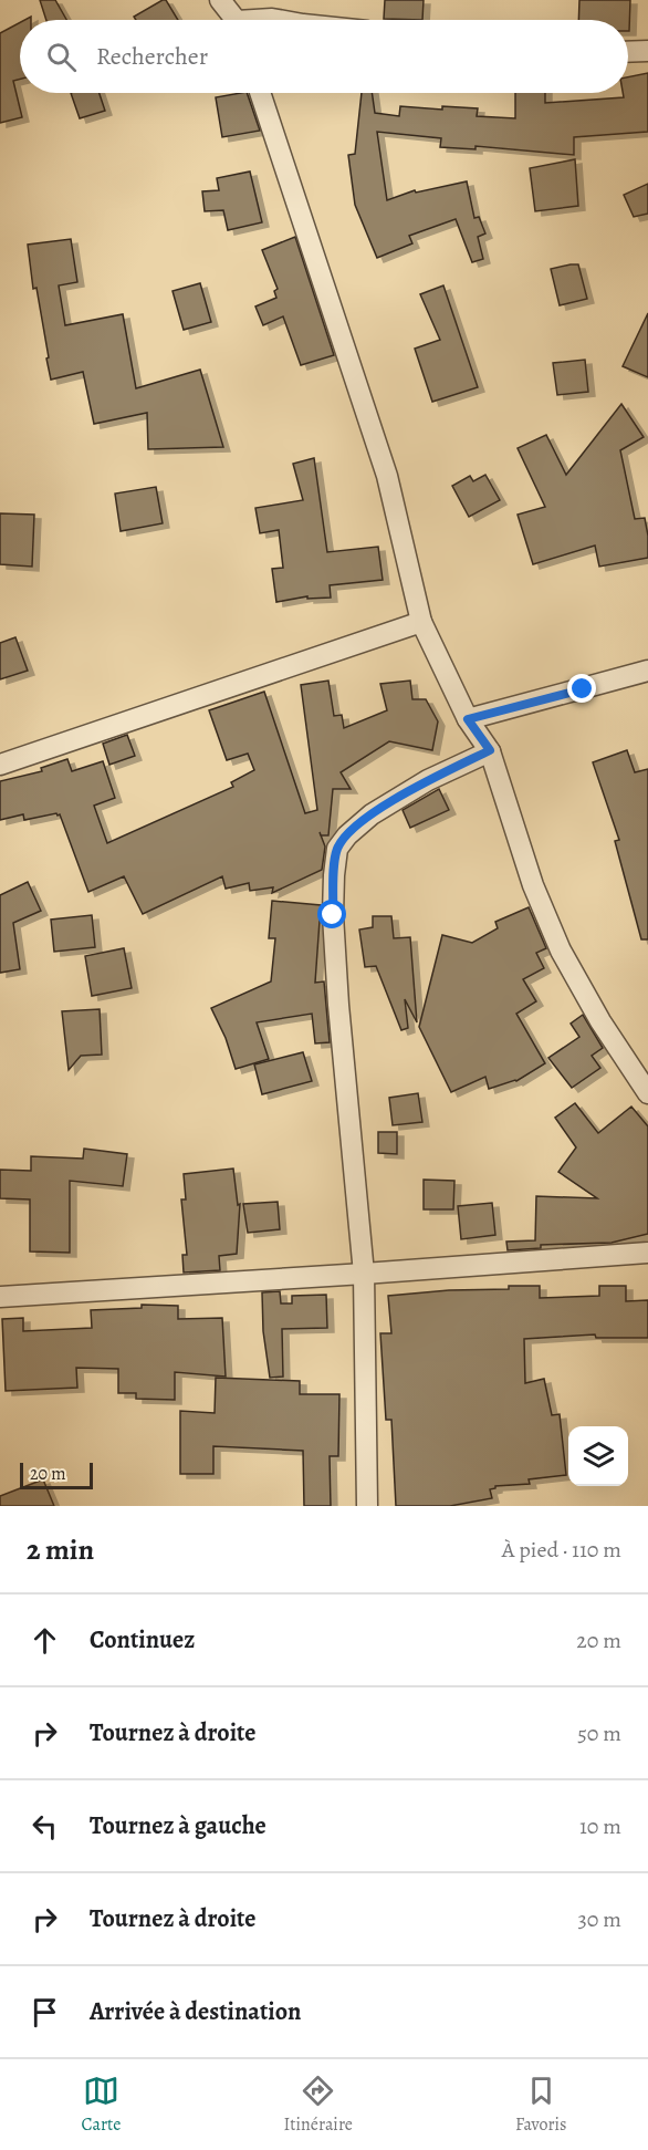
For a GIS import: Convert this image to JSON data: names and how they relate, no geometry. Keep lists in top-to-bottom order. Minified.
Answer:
{"scale_bar":"20 m","page":{"search":"Rechercher","scale":"20 m","heading":["2 min","À pied · 110 m"],"list":[["Continuez","20 m"],["Tournez à droite","50 m"],["Tournez à gauche","10 m"],["Tournez à droite","30 m"],"Arrivée à destination"],"nav":["Carte","Itinéraire","Favoris"]}}
